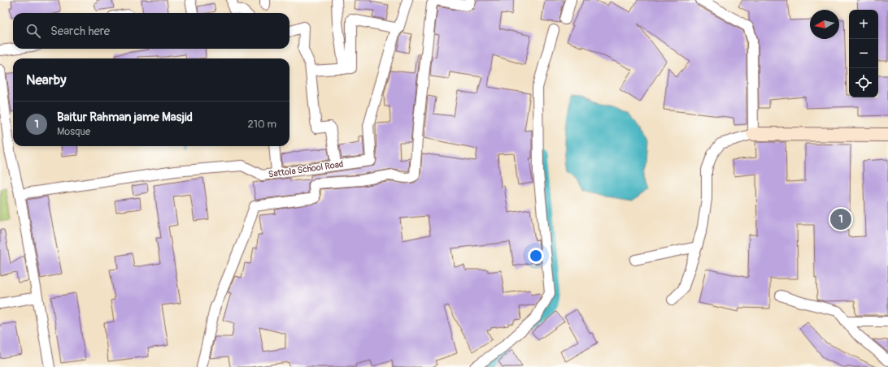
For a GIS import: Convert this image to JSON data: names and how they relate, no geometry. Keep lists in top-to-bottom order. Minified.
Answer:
{"streets":{"street":["Sattola School Road"]},"north":"left","page":{"map_buttons":["+","−"],"search":"Search here","heading":"Nearby","list":[{"mark":"1","name":"Baitur Rahman jame Masjid","note":"Mosque","value":"210 m"}],"pins":"1"}}
